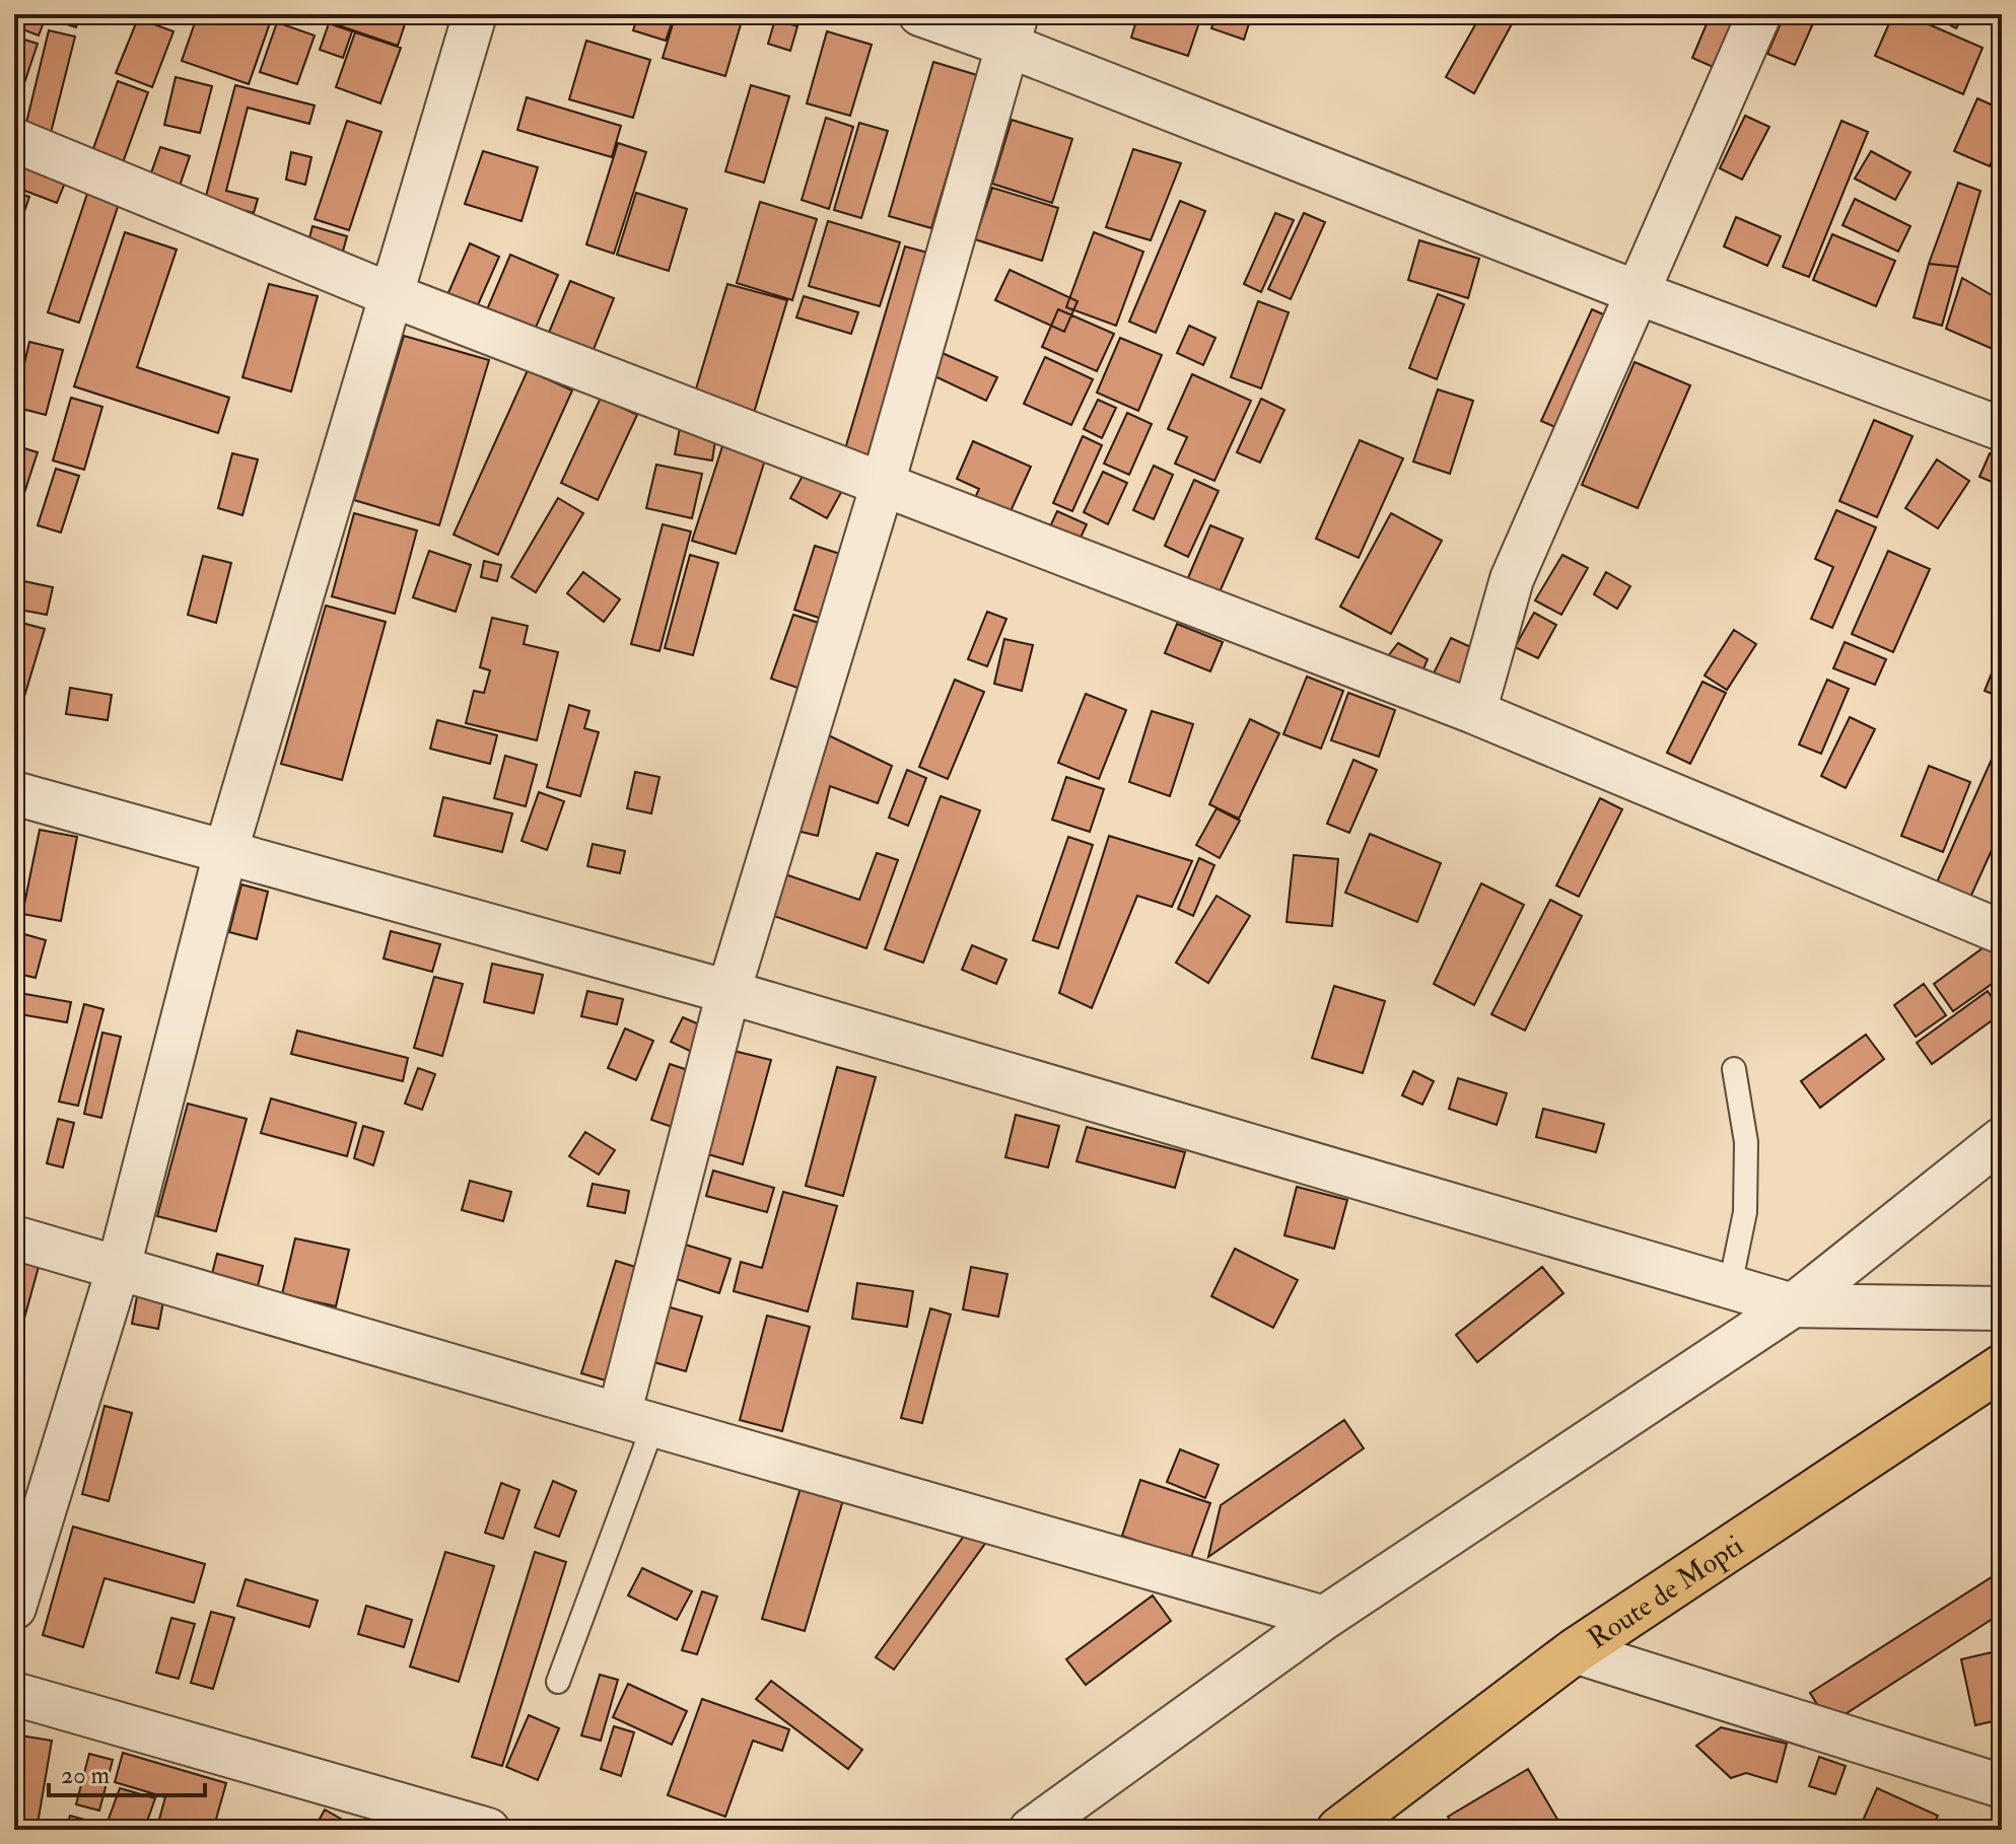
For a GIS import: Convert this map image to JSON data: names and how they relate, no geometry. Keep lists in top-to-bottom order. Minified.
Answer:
{"streets":{"highway":["Route de Mopti"]},"scale_bar":"20 m"}
